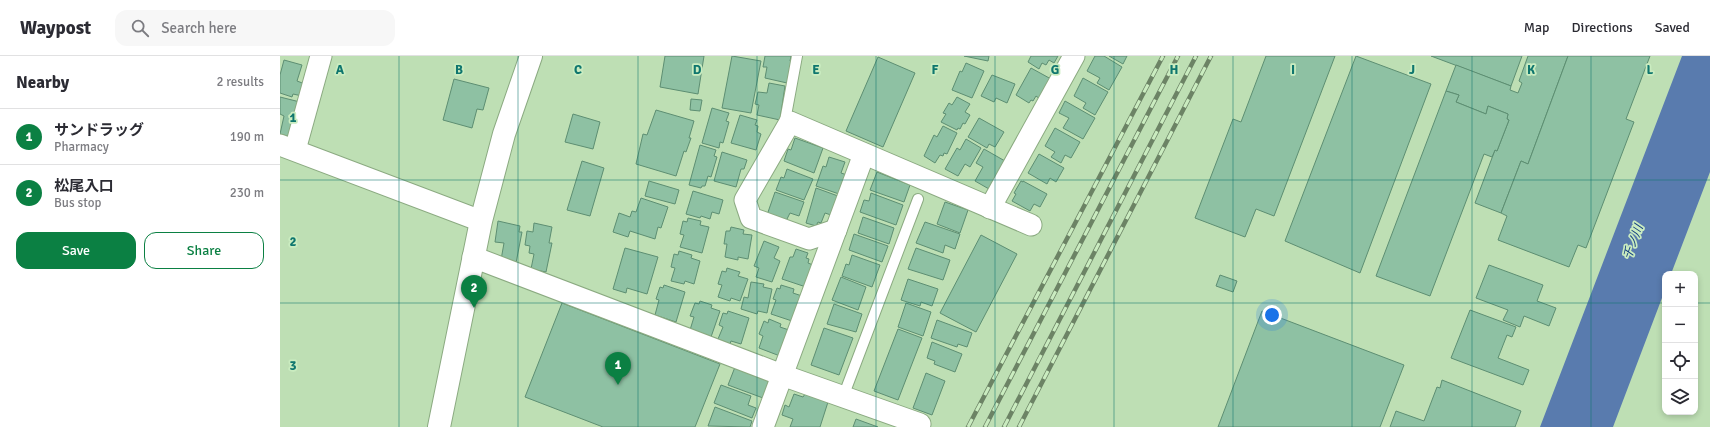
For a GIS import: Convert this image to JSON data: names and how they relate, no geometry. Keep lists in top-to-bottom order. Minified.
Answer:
{"water":["千ノ川"],"page":{"header":"Waypost","search":"Search here","nav":["Map","Directions","Saved"],"heading":["Nearby","2 results"],"list":[{"mark":"1","name":"サンドラッグ","note":"Pharmacy","value":"190 m"},{"mark":"2","name":"松尾入口","note":"Bus stop","value":"230 m"}],"buttons":["Save","Share"],"map_buttons":["+","−"],"pins":["2","1"]},"grid":{"columns":["A","B","C","D","E","F","G","H","I","J","K","L"],"rows":["1","2","3"]}}
